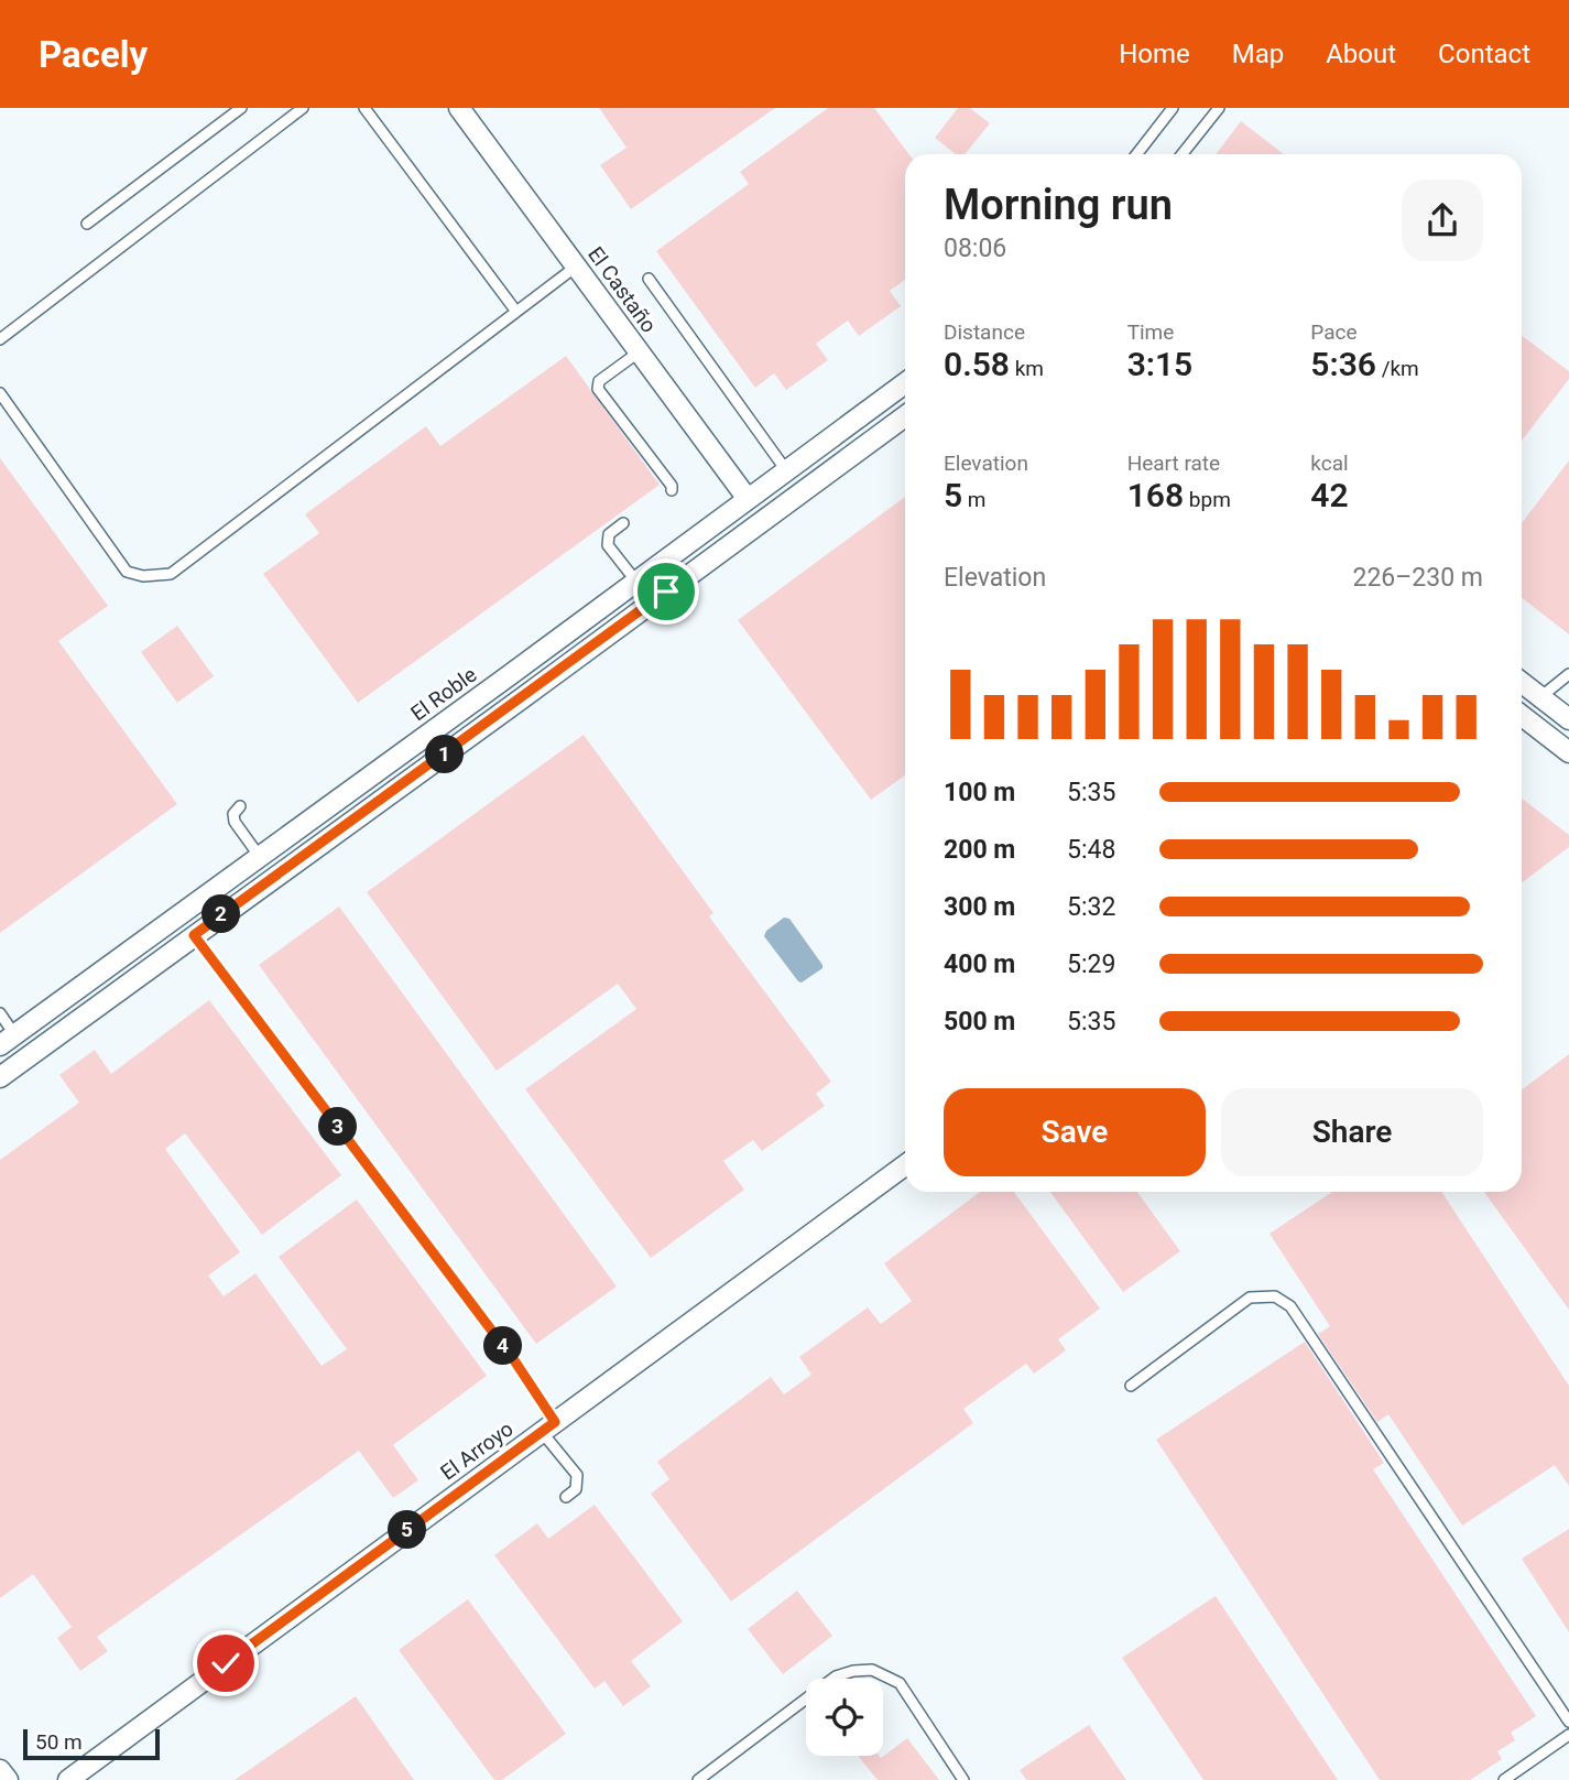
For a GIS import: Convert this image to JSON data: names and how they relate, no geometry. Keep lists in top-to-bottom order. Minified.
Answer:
{"streets":{"street":["El Castaño","El Roble","El Arroyo"]},"crossings":[["El Castaño","El Roble"]],"scale_bar":"50 m","page":{"header":"Pacely","nav":["Home","Map","About","Contact"],"heading":["Morning run","08:06"],"stats":[["Distance","0.58 km"],["Time","3:15"],["Pace","5:36 /km"],["Elevation","5 m"],["Heart rate","168 bpm"],["kcal","42"]],"chart":["Elevation","226–230 m"],"pins":["1","2","3","4","5"],"list":[{"name":"100 m","note":"5:35"},{"name":"200 m","note":"5:48"},{"name":"300 m","note":"5:32"},{"name":"400 m","note":"5:29"},{"name":"500 m","note":"5:35"}],"buttons":["Save","Share"],"scale":"50 m"}}
